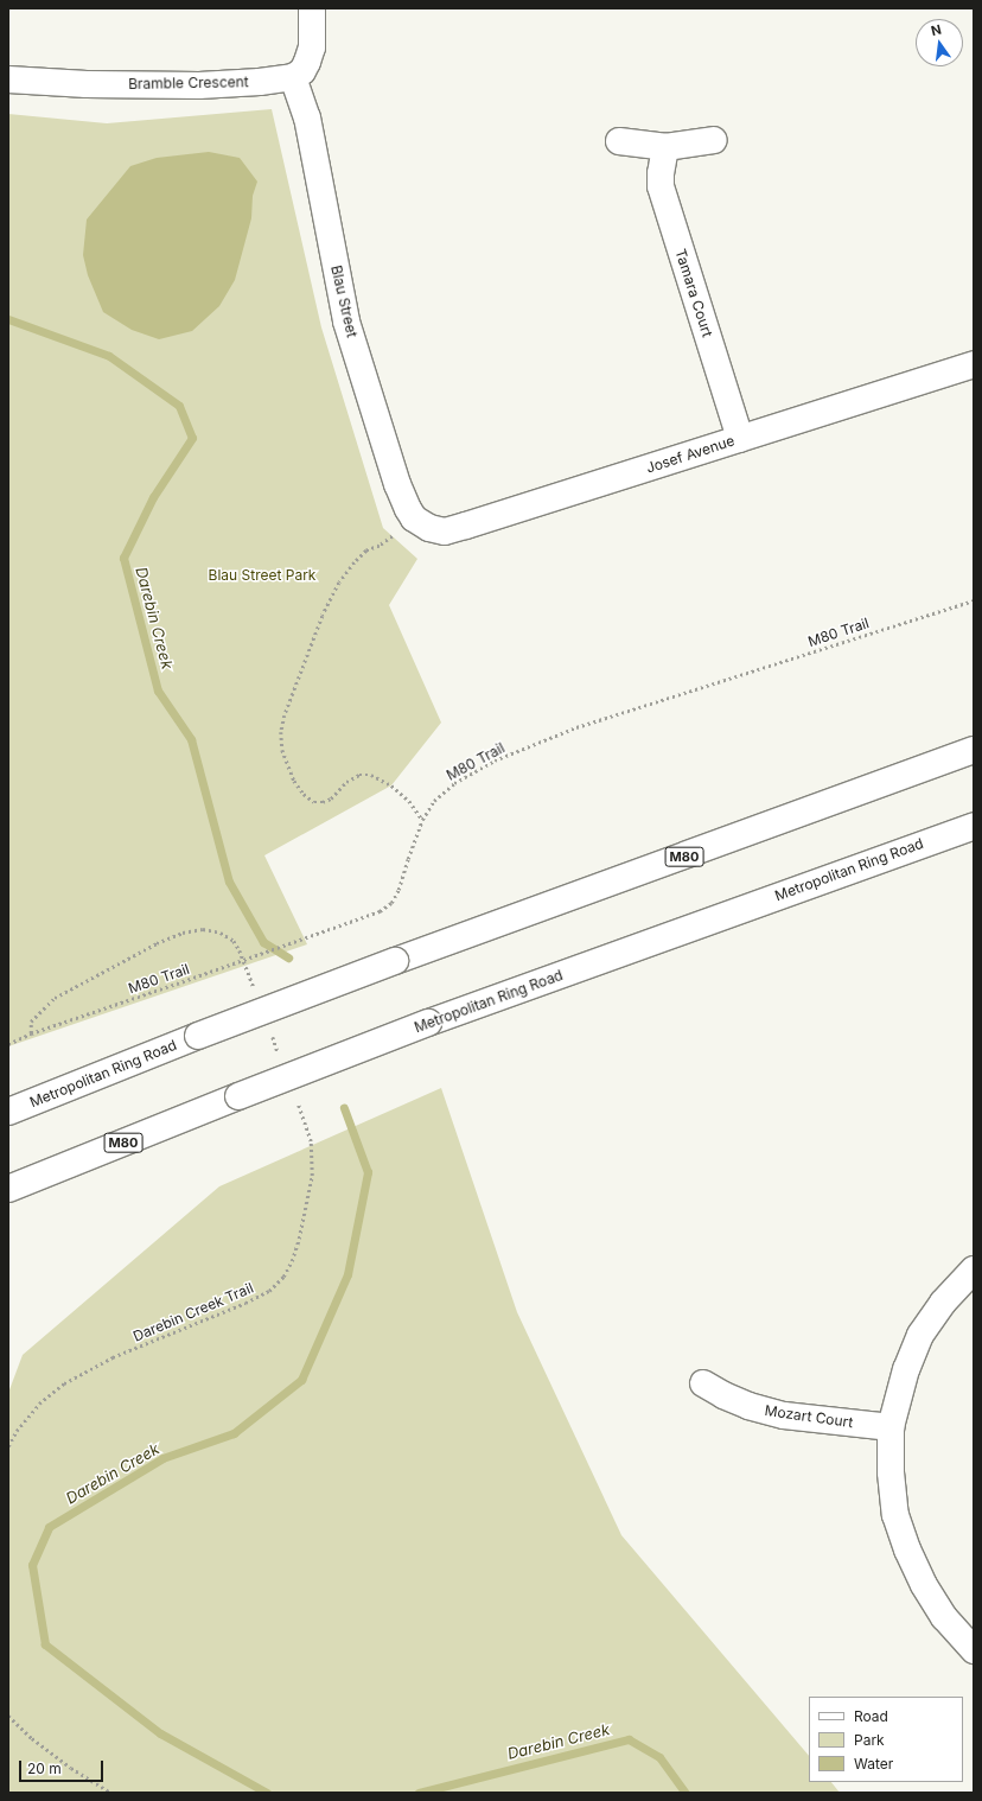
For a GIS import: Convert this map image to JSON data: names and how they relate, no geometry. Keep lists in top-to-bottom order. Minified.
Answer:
{"streets":{"main road":["Bramble Crescent","Tamara Court","Blau Street","Josef Avenue","M80","Metropolitan Ring Road","Mozart Court"],"path":["M80 Trail","Darebin Creek Trail"]},"crossings":[["Bramble Crescent","Blau Street"],["Tamara Court","Josef Avenue"],["Blau Street","Josef Avenue"]],"water":["Darebin Creek"],"parks":["Blau Street Park"],"legend":["Road","Park","Water"],"scale_bar":"20 m","north":"top"}
